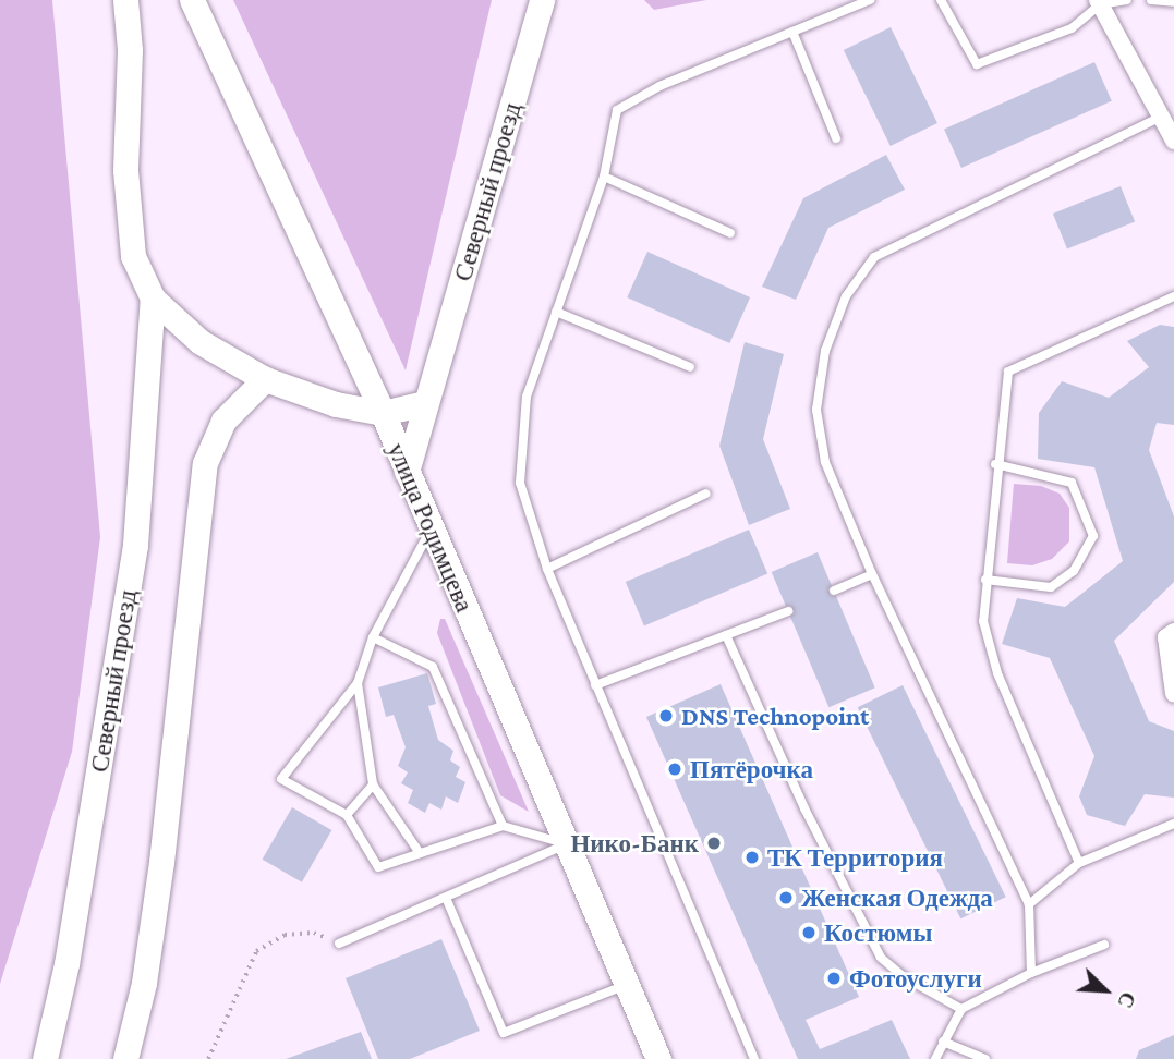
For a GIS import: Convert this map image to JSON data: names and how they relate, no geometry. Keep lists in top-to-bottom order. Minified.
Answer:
{"streets":{"main road":["Северный проезд","улица Родимцева"]},"crossings":[["Северный проезд","улица Родимцева"]],"places":["DNS Technopoint","Пятёрочка","Нико-Банк","ТК Территория","Женская Одежда","Костюмы","Фотоуслуги"],"north":"bottom right"}
